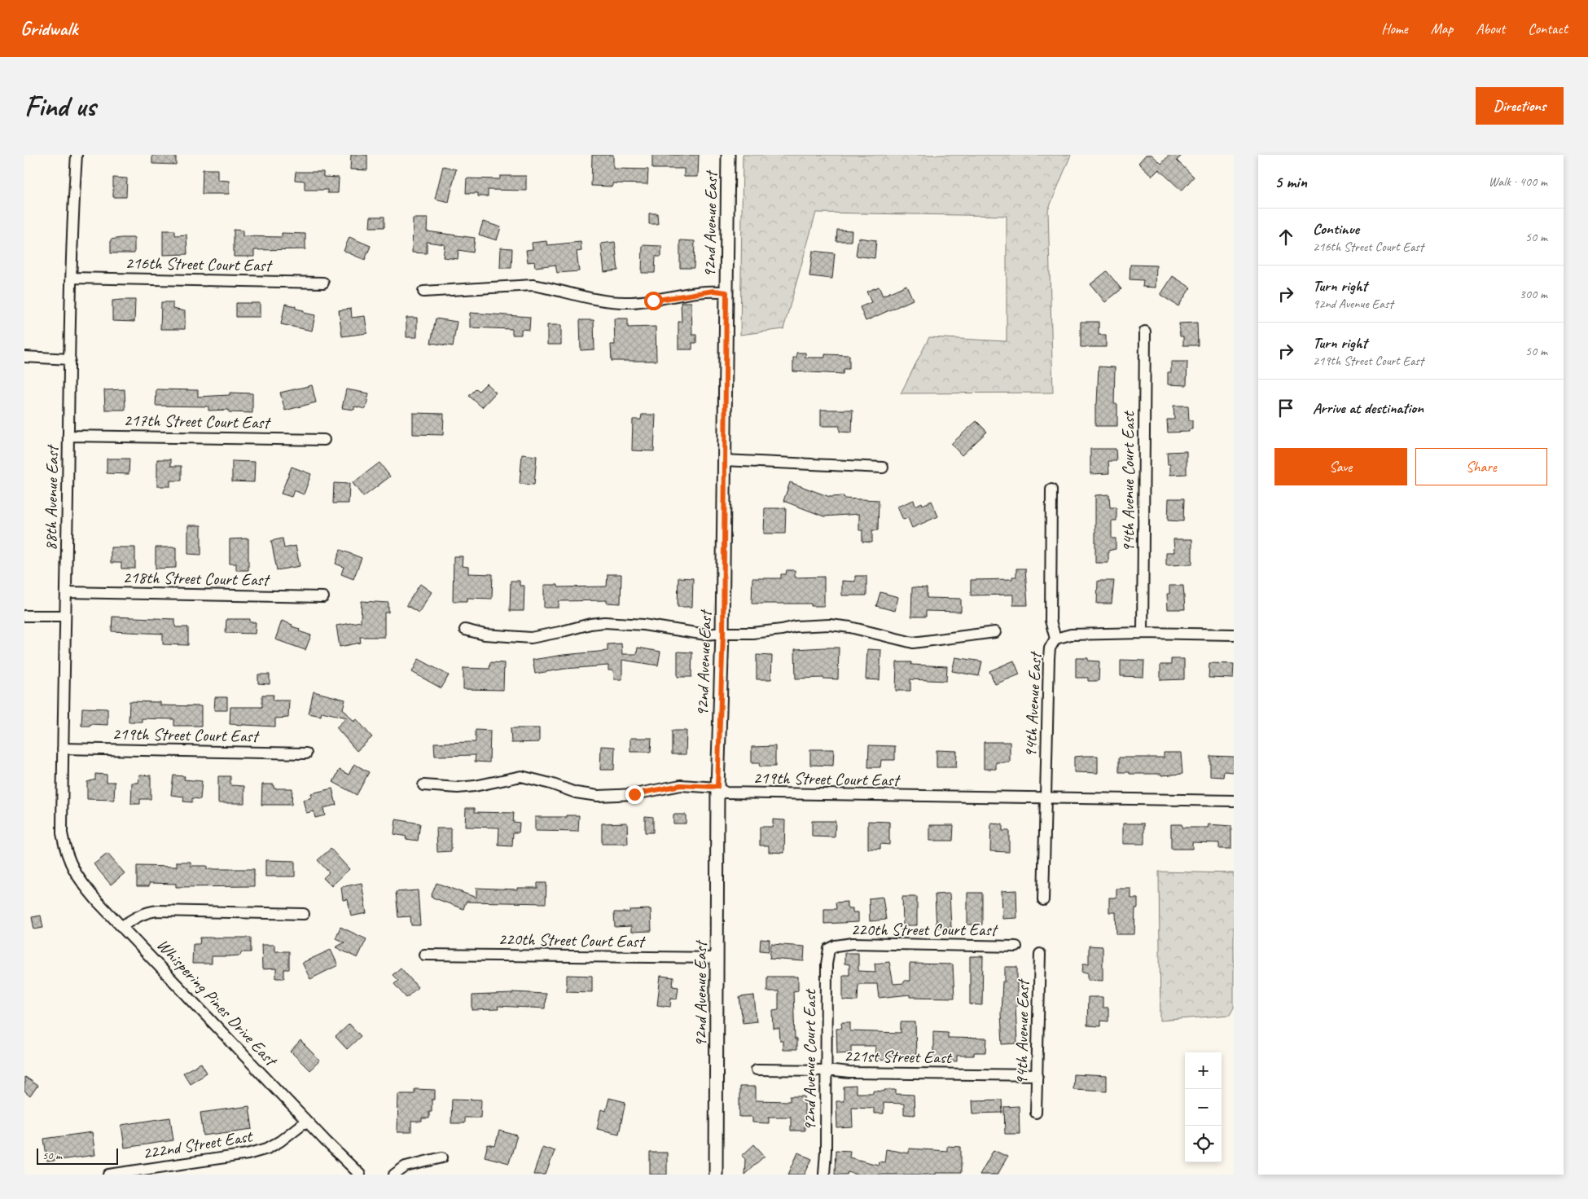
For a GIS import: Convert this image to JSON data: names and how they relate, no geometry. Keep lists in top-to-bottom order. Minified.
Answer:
{"streets":{"street":["92nd Avenue East","216th Street Court East","217th Street Court East","94th Avenue Court East","88th Avenue East","218th Street Court East","94th Avenue East","219th Street Court East","220th Street Court East","Whispering Pines Drive East","221st Street East","92nd Avenue Court East","222nd Street East"]},"crossings":[["92nd Avenue East","219th Street Court East"],["92nd Avenue East","220th Street Court East"],["216th Street Court East","88th Avenue East"],["217th Street Court East","88th Avenue East"],["88th Avenue East","218th Street Court East"],["88th Avenue East","219th Street Court East"],["88th Avenue East","Whispering Pines Drive East"],["94th Avenue East","219th Street Court East"],["94th Avenue East","221st Street East"],["220th Street Court East","92nd Avenue Court East"],["Whispering Pines Drive East","222nd Street East"],["221st Street East","92nd Avenue Court East"]],"scale_bar":"50 m","page":{"header":"Gridwalk","nav":["Home","Map","About","Contact"],"buttons":["Directions",["Save","Share"]],"title":"Find us","heading":["5 min","Walk · 400 m"],"list":[["Continue","216th Street Court East","50 m"],["Turn right","92nd Avenue East","300 m"],["Turn right","219th Street Court East","50 m"],"Arrive at destination"],"map_buttons":["+","−"],"scale":"50 m"}}
